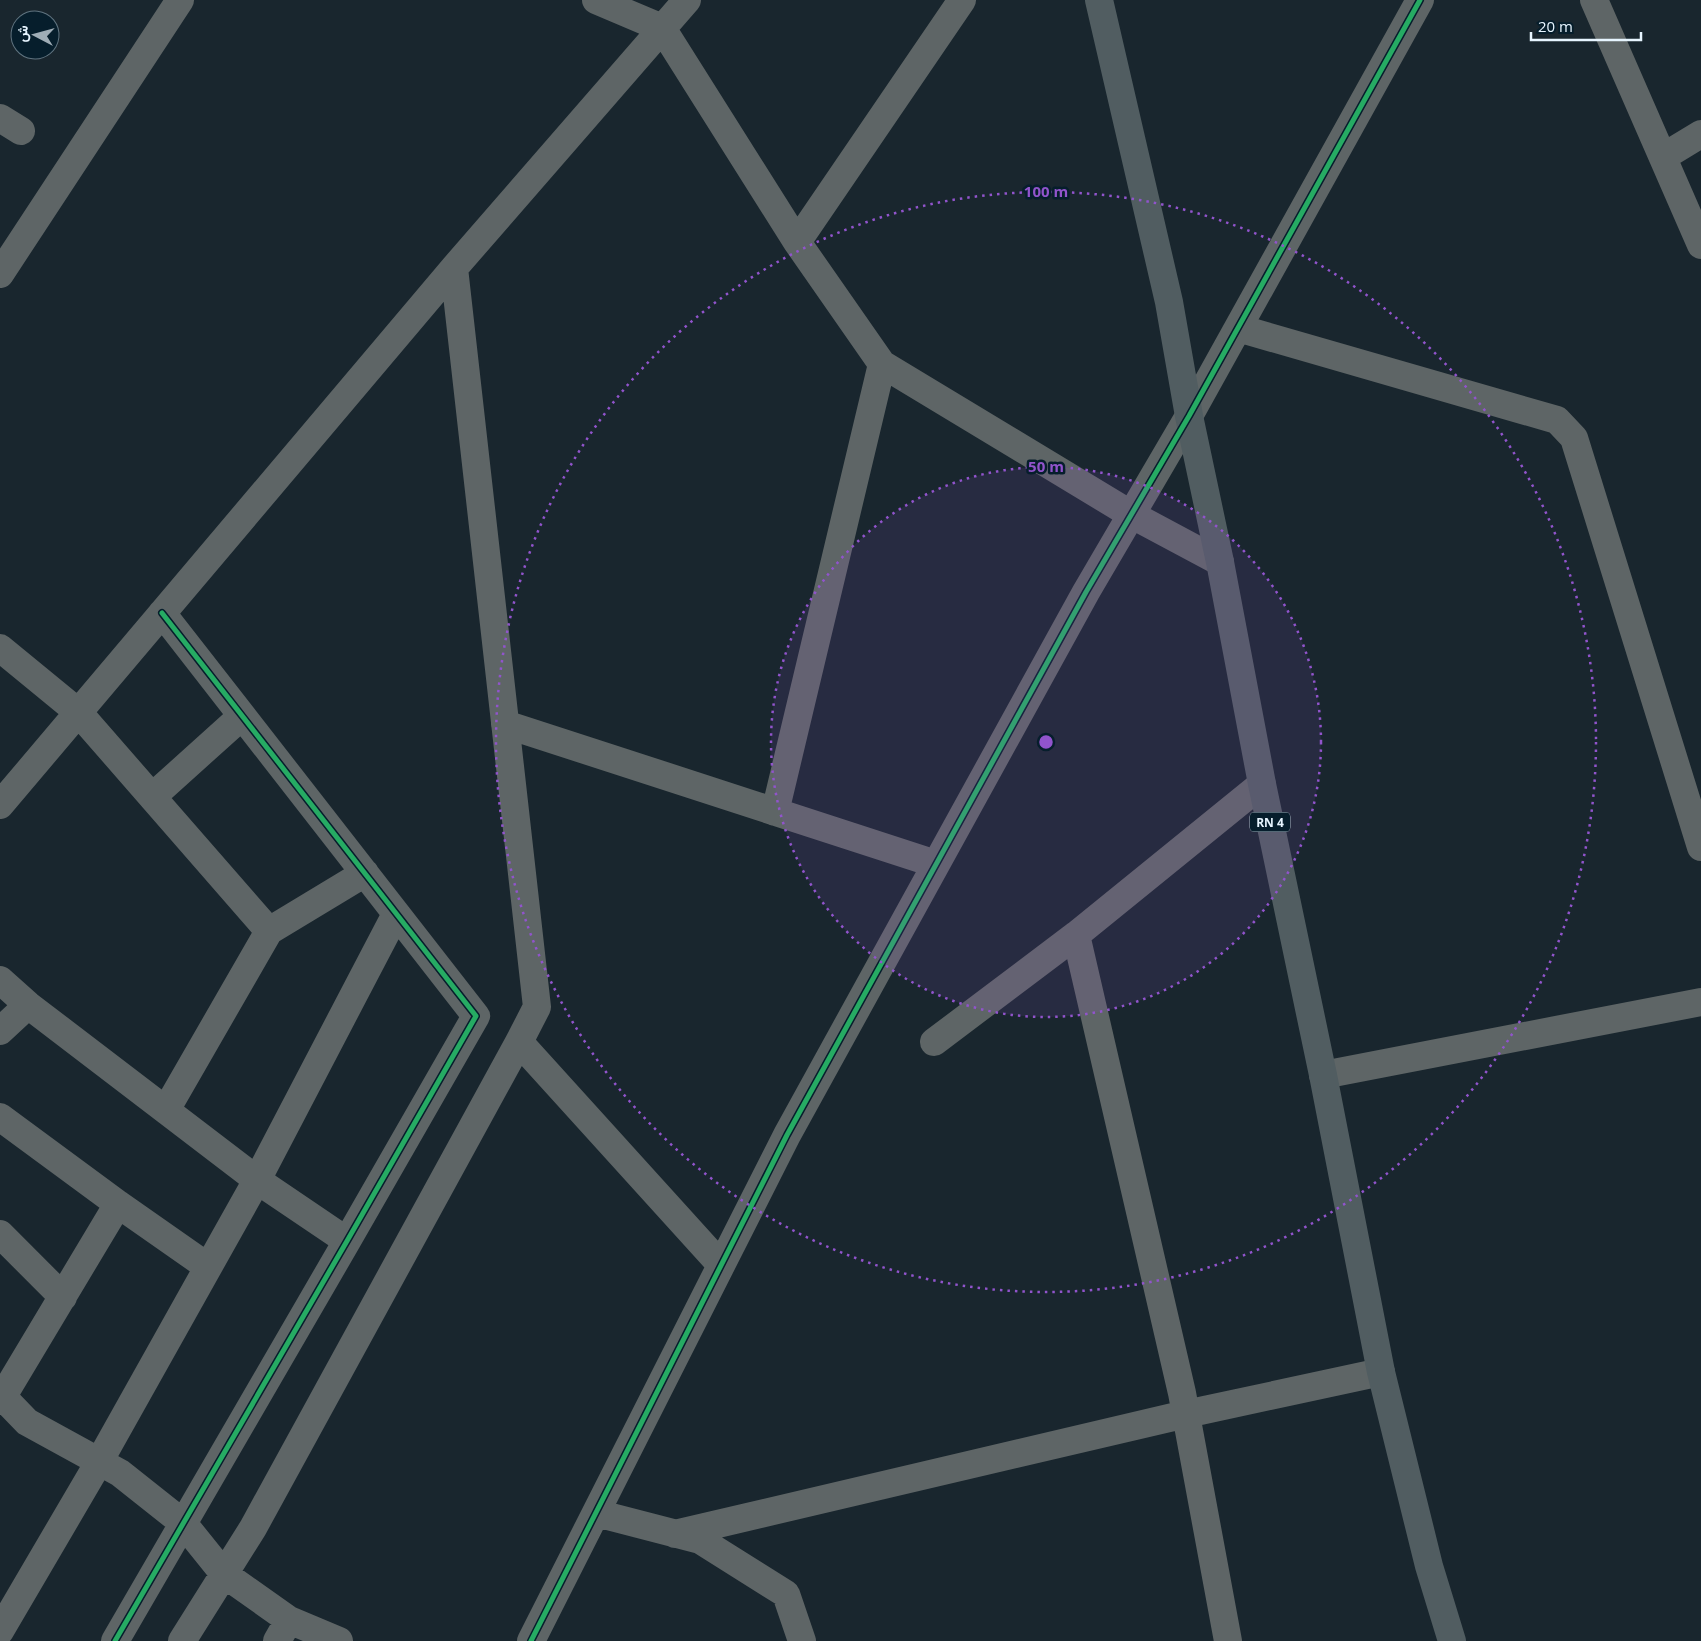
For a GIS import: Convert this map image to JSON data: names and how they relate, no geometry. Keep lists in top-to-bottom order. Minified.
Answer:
{"streets":{"main road":["RN 4"]},"scale_bar":"20 m","north":"left","rings":["100 m","50 m"]}
